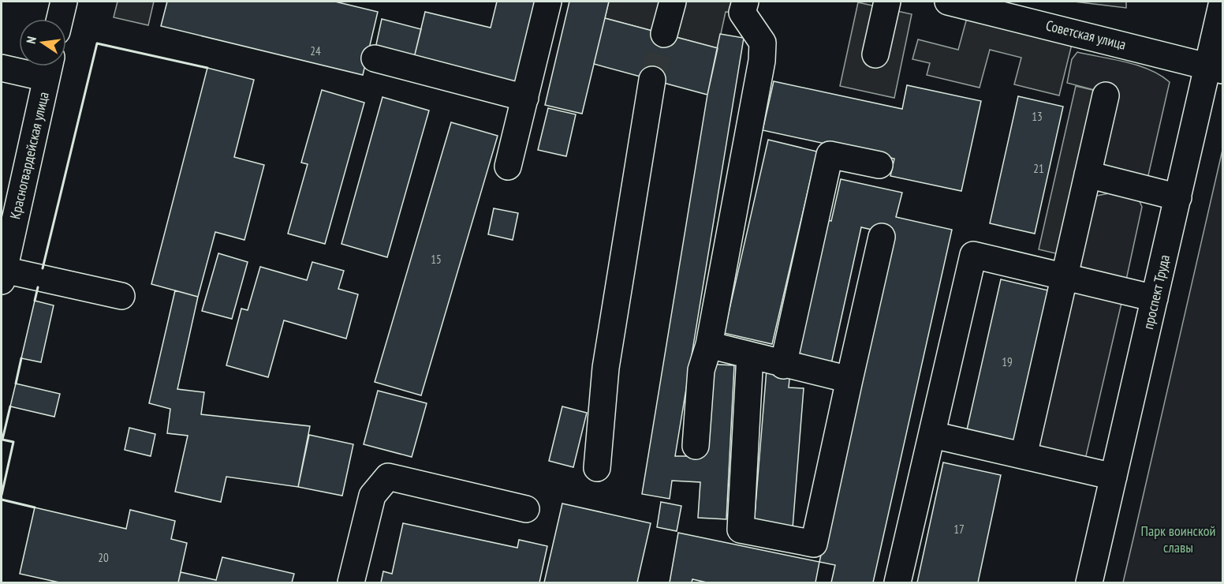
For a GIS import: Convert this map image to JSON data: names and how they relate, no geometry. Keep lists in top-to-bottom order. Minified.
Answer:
{"streets":{"street":["Советская улица","Красногвардейская улица","проспект Труда"]},"crossings":[["Советская улица","проспект Труда"]],"parks":["Парк воинской славы"],"house_numbers":["24","13","21","15","19","17","20"],"north":"left"}
